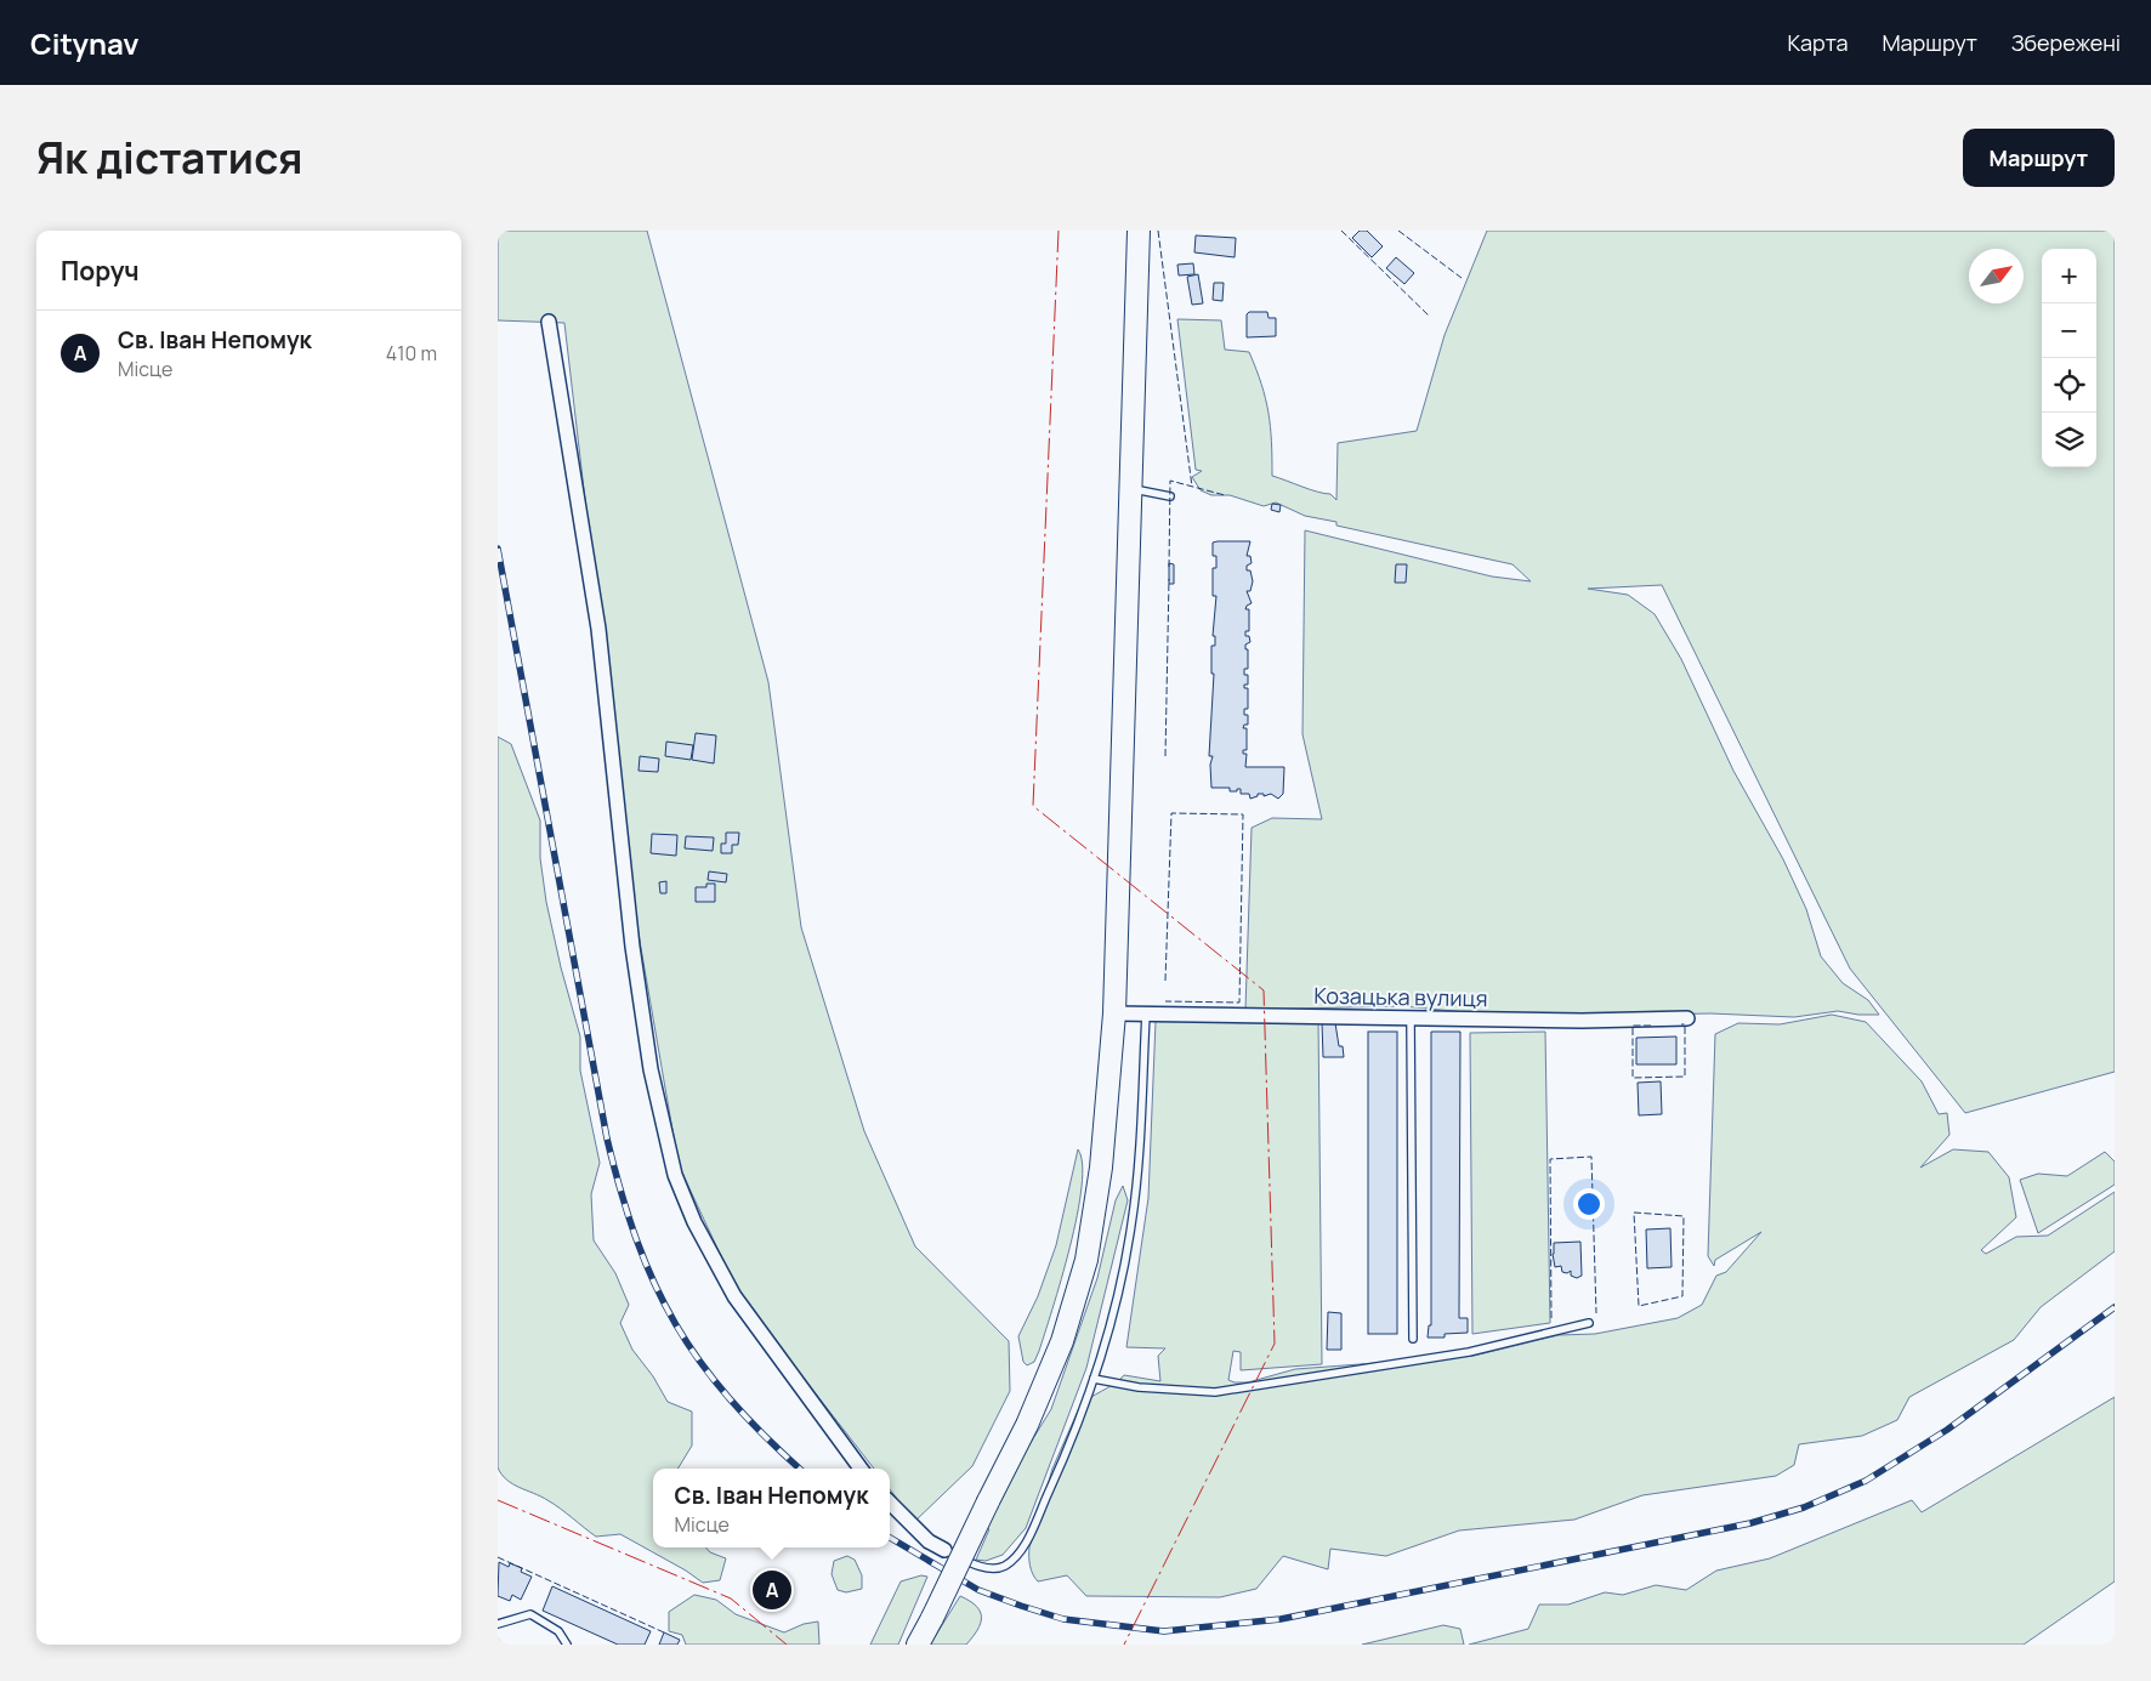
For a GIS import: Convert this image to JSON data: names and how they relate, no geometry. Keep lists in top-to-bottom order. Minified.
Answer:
{"streets":{"street":["Козацька вулиця"]},"north":"top right","page":{"header":"Citynav","nav":["Карта","Маршрут","Збережені"],"title":"Як дістатися","buttons":"Маршрут","heading":"Поруч","map_buttons":["+","−"],"list":[{"mark":"A","name":"Св. Іван Непомук","note":"Місце","value":"410 m"}],"popup":["Св. Іван Непомук","Місце"],"pins":"A"}}
